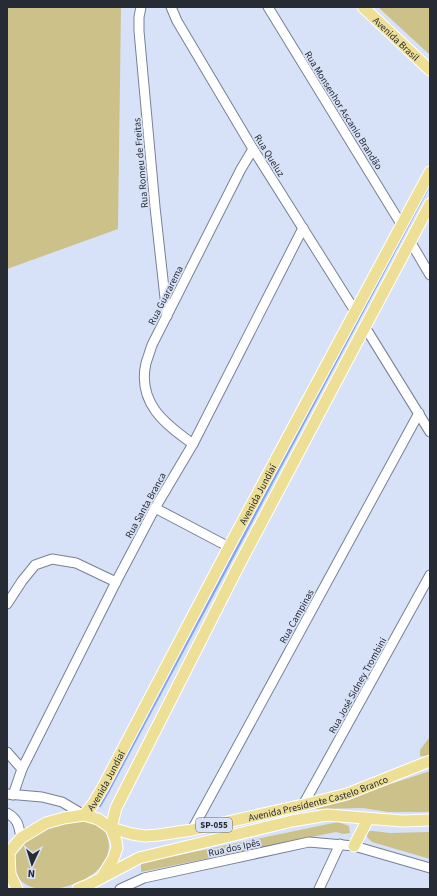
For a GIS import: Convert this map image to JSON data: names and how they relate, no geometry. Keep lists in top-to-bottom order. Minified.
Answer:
{"streets":{"main road":["Avenida Brasil","Avenida Jundiaí","Avenida Presidente Castelo Branco","SP-055"],"street":["Rua Monsenhor Ascanio Brandão","Rua Queluz","Rua Romeu de Freitas","Rua Guararema","Rua Santa Branca","Rua Campinas","Rua José Sidney Trombini","Rua dos Ipês"]},"crossings":[["Rua Monsenhor Ascanio Brandão","Avenida Jundiaí"],["Rua Queluz","Rua Guararema"],["Rua Queluz","Avenida Jundiaí"],["Rua Queluz","Rua Santa Branca"],["Rua Romeu de Freitas","Rua Guararema"],["Rua Guararema","Rua Santa Branca"],["Avenida Jundiaí","Avenida Presidente Castelo Branco"],["Rua Campinas","Avenida Presidente Castelo Branco"],["Rua José Sidney Trombini","Avenida Presidente Castelo Branco"],["Avenida Presidente Castelo Branco","SP-055"]],"north":"bottom"}
